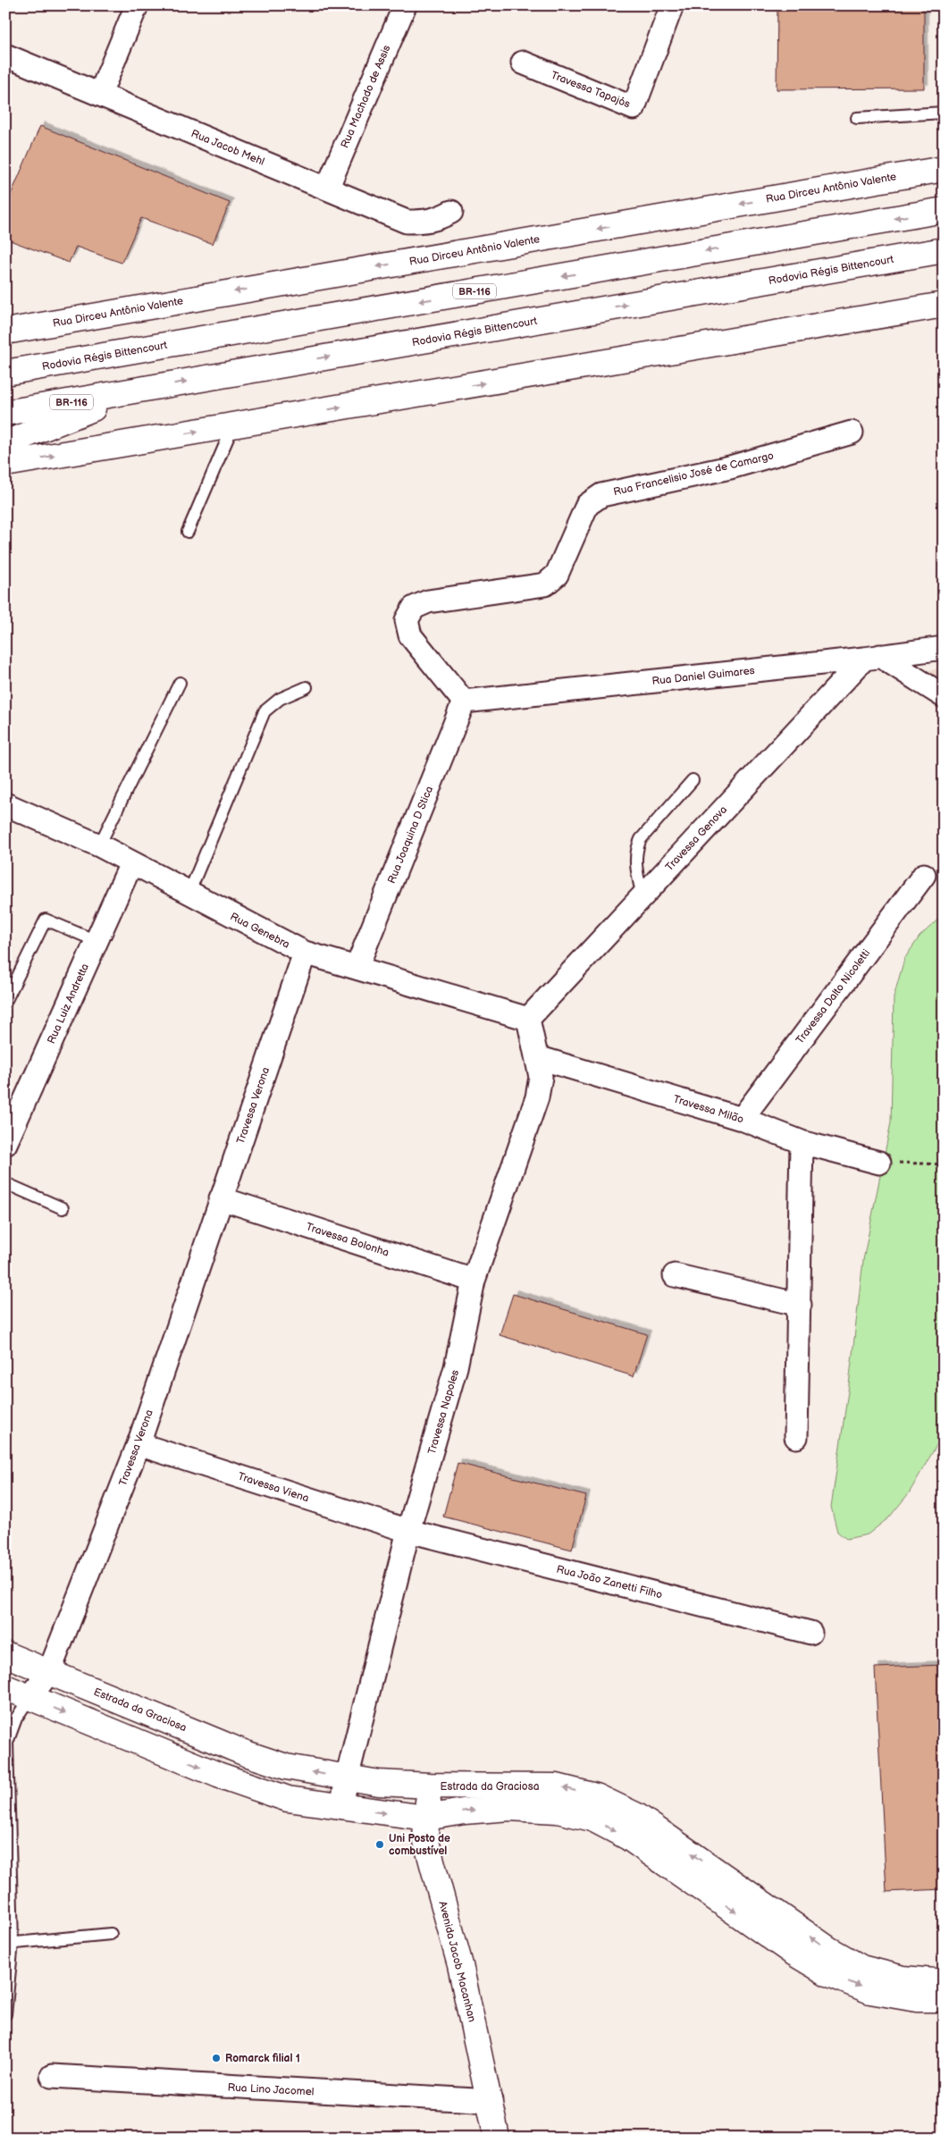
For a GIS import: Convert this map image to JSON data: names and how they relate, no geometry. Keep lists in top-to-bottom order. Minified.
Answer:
{"streets":{"main road":["Rua Dirceu Antônio Valente","Rodovia Régis Bittencourt","BR-116","Estrada da Graciosa","Avenida Jacob Macanhan"],"street":["Travessa Tapajós","Rua Machado de Assis","Rua Jacob Mehl","Rua Francelisio José de Camargo","Rua Daniel Guimares","Rua Joaquina D Stica","Travessa Genova","Rua Genebra","Travessa Dalto Nicoletti","Rua Luiz Andretta","Travessa Verona","Travessa Milão","Travessa Bolonha","Travessa Napoles","Travessa Viena","Rua João Zanetti Filho","Rua Lino Jacomel"]},"crossings":[["Rua Machado de Assis","Rua Jacob Mehl"],["Rua Francelisio José de Camargo","Rua Daniel Guimares"],["Rua Francelisio José de Camargo","Rua Joaquina D Stica"],["Rua Daniel Guimares","Rua Joaquina D Stica"],["Rua Daniel Guimares","Travessa Genova"],["Rua Joaquina D Stica","Rua Genebra"],["Travessa Genova","Rua Genebra"],["Travessa Genova","Travessa Napoles"],["Rua Genebra","Rua Luiz Andretta"],["Rua Genebra","Travessa Verona"],["Rua Genebra","Travessa Napoles"],["Travessa Dalto Nicoletti","Travessa Milão"],["Travessa Verona","Travessa Bolonha"],["Travessa Verona","Travessa Viena"],["Travessa Verona","Estrada da Graciosa"],["Travessa Milão","Travessa Napoles"],["Travessa Bolonha","Travessa Napoles"],["Travessa Napoles","Travessa Viena"],["Travessa Napoles","Rua João Zanetti Filho"],["Travessa Napoles","Estrada da Graciosa"],["Travessa Viena","Rua João Zanetti Filho"],["Estrada da Graciosa","Avenida Jacob Macanhan"],["Avenida Jacob Macanhan","Rua Lino Jacomel"]],"places":["Uni Posto de combustível","Romarck filial 1"]}
